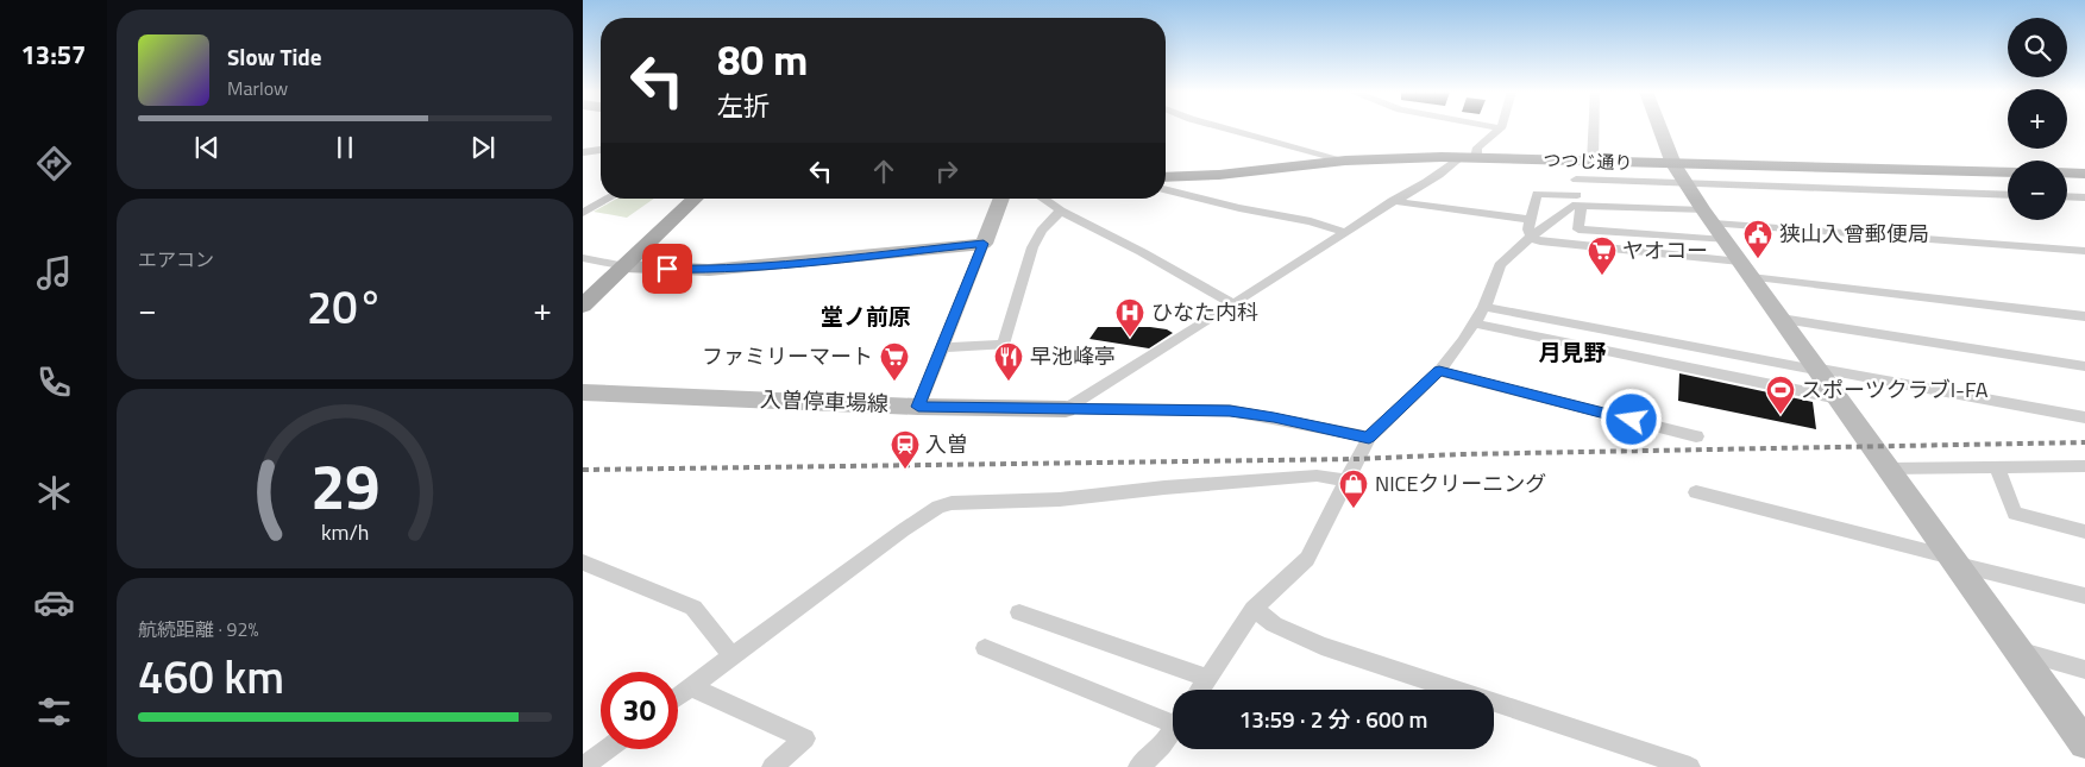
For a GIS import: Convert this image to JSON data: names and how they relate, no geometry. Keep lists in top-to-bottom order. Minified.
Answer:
{"streets":{"main road":["つつじ通り"],"street":["入曽停車場線"]},"districts":["堂ノ前原","月見野"],"places":{"public building":["狭山入曾郵便局"],"supermarket":["ヤオコー","ファミリーマート"],"hospital":["ひなた内科"],"restaurant":["早池峰亭"],"sports":["スポーツクラブI-FA"],"station":["入曽"],"shop":["NICEクリーニング"]},"page":{"tabs":"13:57","map_buttons":["+","−"],"turn":["80 m","左折"],"song":["Slow Tide","Marlow"],"tile":["エアコン",["航続距離 · 92%","460 km"]],"heat":["−","20°","+"],"limit":"30","trip":"13:59 · 2 分 · 600 m","gauge":["29","km/h"]}}
